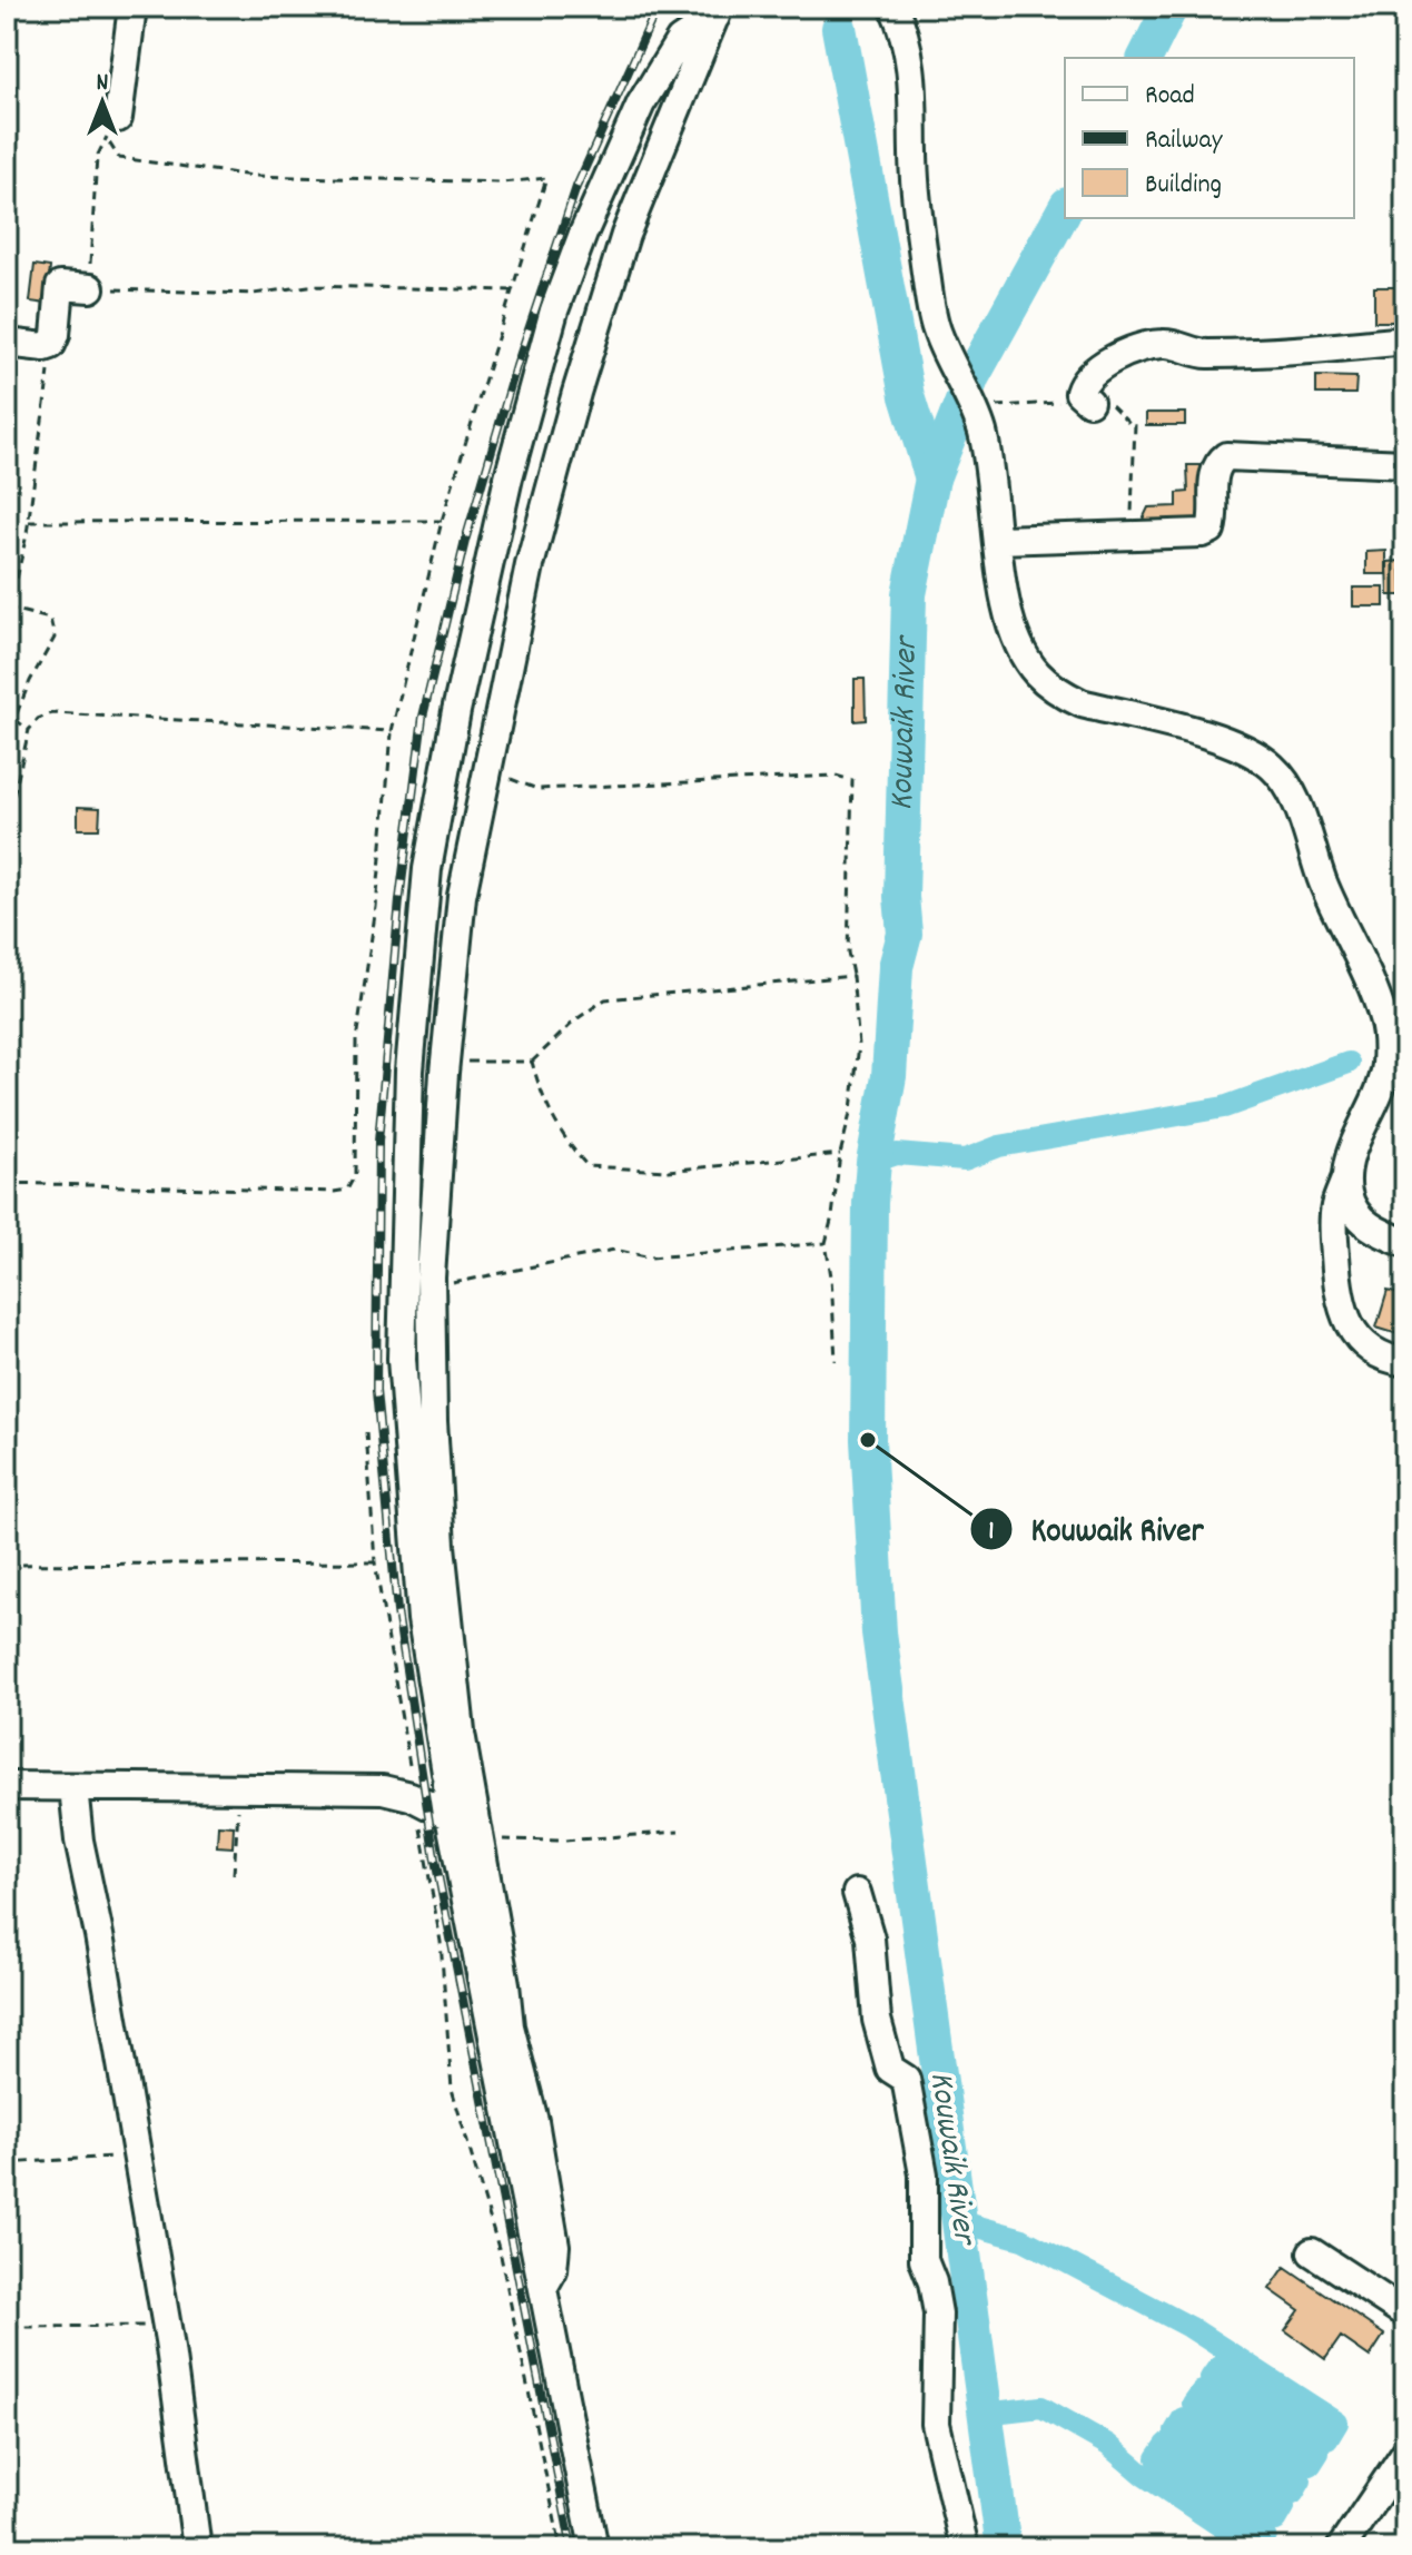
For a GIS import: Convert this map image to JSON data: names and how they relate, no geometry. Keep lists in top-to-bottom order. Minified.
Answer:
{"water":["Kouwaik River"],"places":["Kouwaik River"],"legend":["Road","Railway","Building"],"north":"top"}
